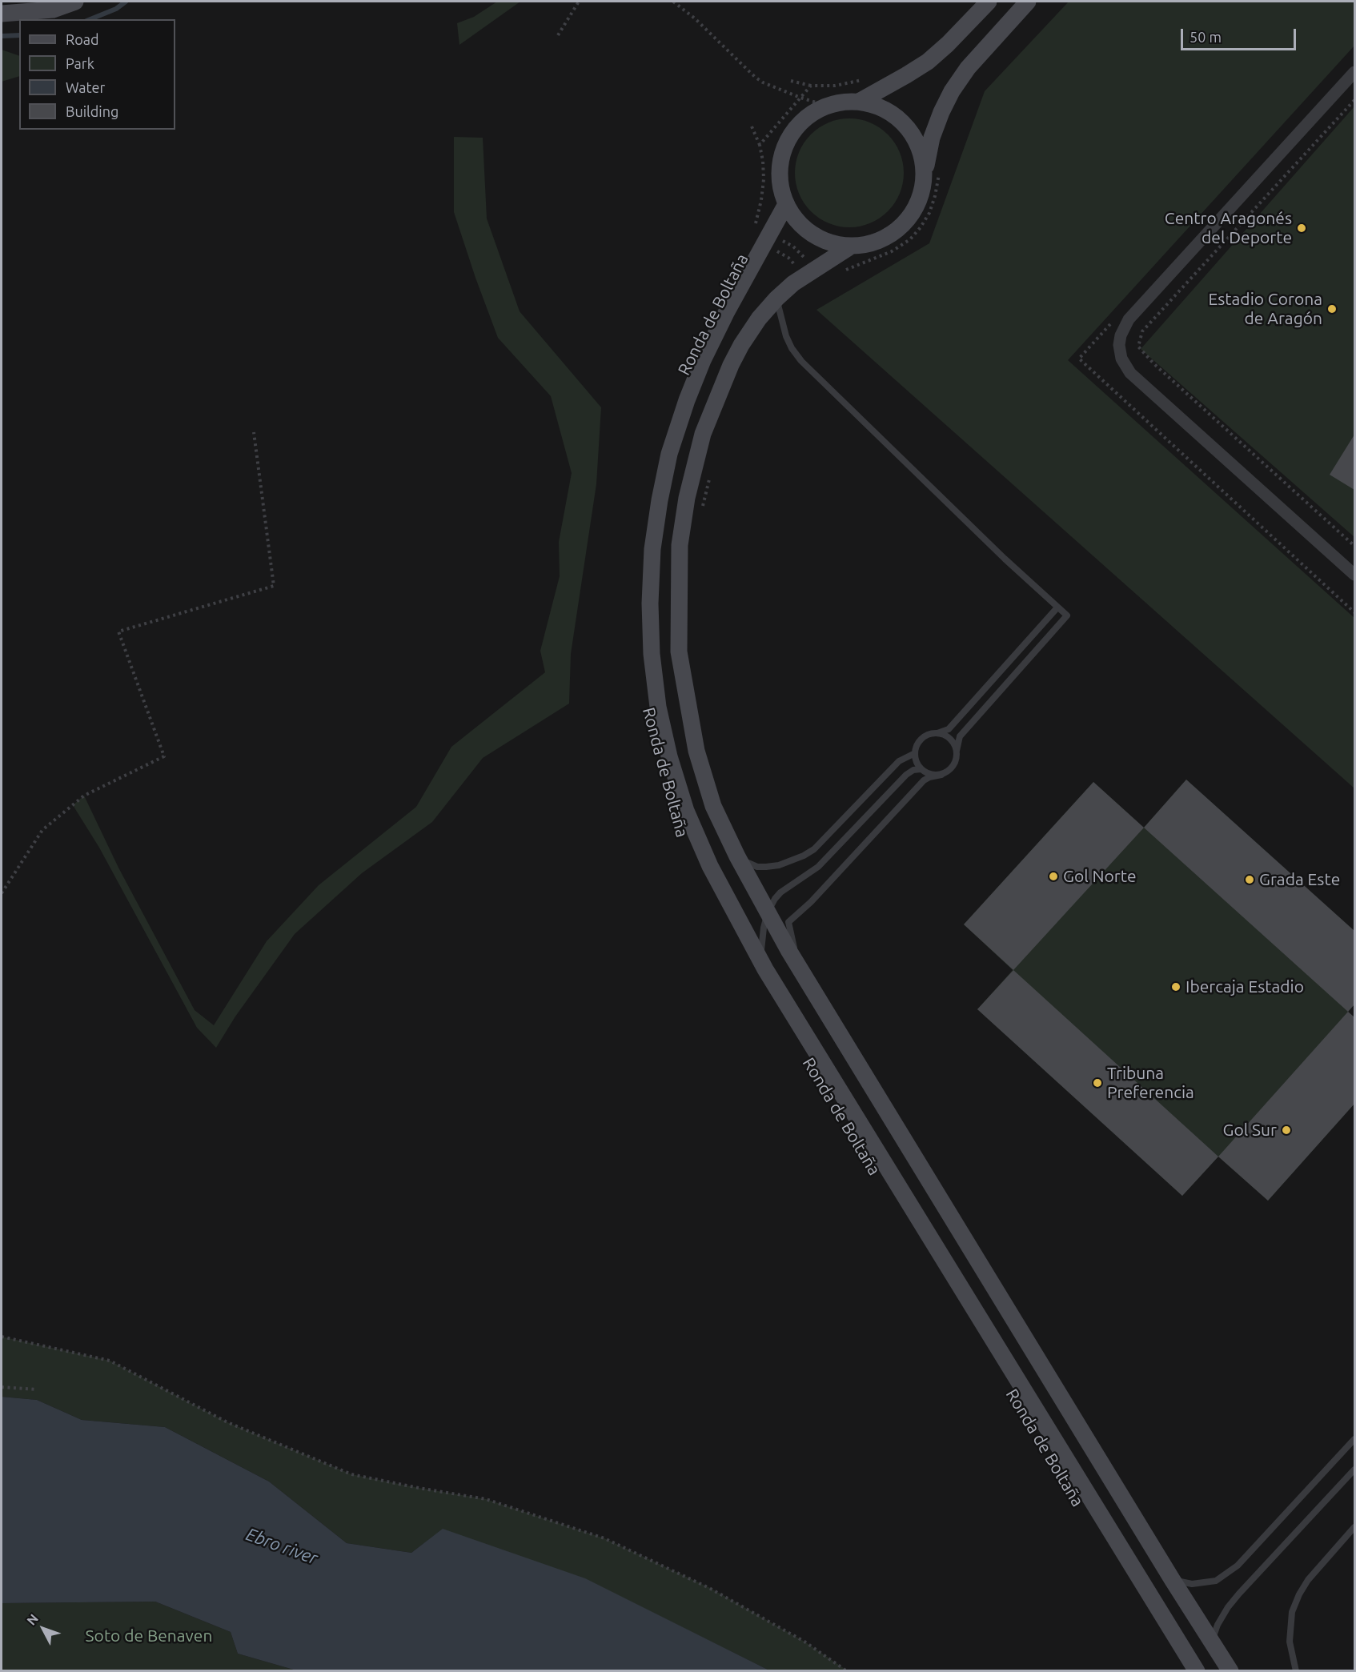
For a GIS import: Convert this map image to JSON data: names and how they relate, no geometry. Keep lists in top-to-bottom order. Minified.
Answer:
{"streets":{"main road":["Ronda de Boltaña"]},"water":["Ebro river"],"parks":["Soto de Benaven"],"places":["Centro Aragonés del Deporte","Estadio Corona de Aragón","Gol Norte","Grada Este","Ibercaja Estadio","Tribuna Preferencia","Gol Sur"],"legend":["Road","Park","Water","Building"],"scale_bar":"50 m","north":"top left"}
